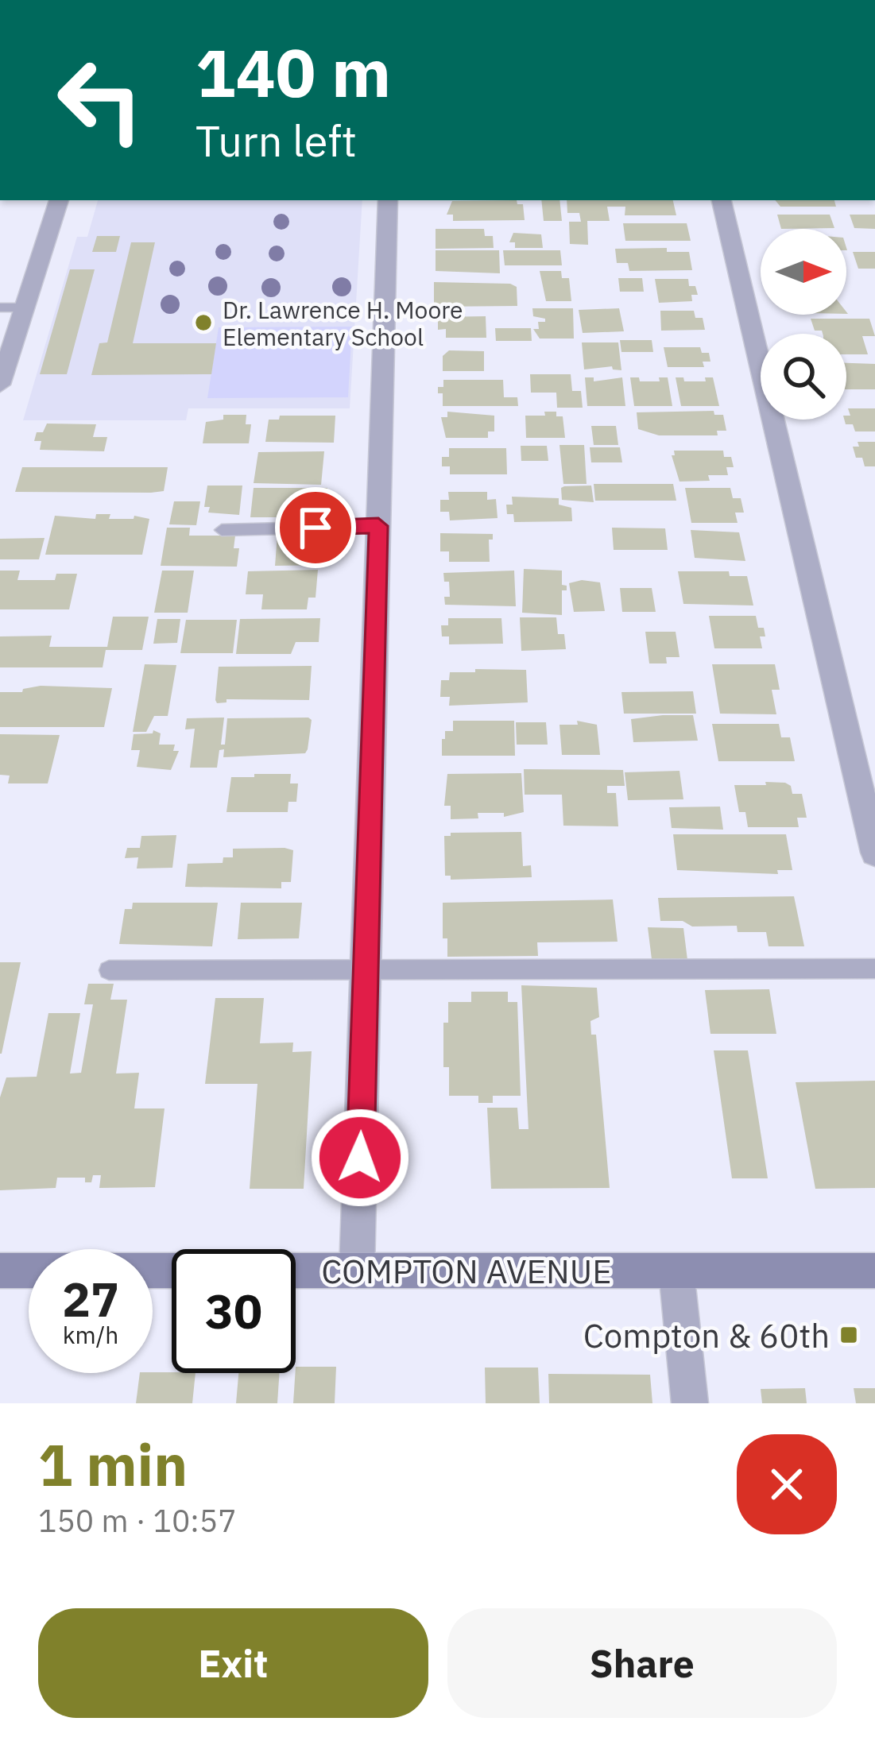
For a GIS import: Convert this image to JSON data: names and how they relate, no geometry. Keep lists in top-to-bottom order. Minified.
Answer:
{"streets":{"main road":["COMPTON AVENUE"]},"places":{"other":["Dr. Lawrence H. Moore Elementary School"],"transit":["Compton & 60th"]},"north":"right","page":{"turn":["140 m","Turn left"],"speed":"27 km/h","limit":"30","heading":["1 min","150 m · 10:57"],"buttons":["Exit","Share"]}}
